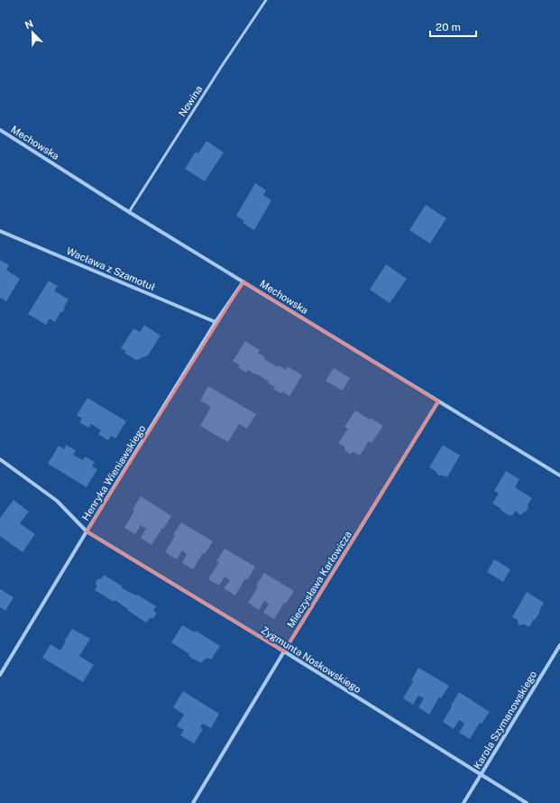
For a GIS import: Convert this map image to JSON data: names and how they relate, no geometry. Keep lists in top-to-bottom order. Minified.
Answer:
{"streets":{"street":["Mechowska","Wacława z Szamotuł","Henryka Wieniawskiego","Mieczysława Karłowicza","Zygmunta Noskowskiego","Karola Szymanowskiego"],"lane":["Nowina"]},"crossings":[["Nowina","Mechowska"],["Mechowska","Henryka Wieniawskiego"],["Mechowska","Mieczysława Karłowicza"],["Wacława z Szamotuł","Henryka Wieniawskiego"],["Henryka Wieniawskiego","Zygmunta Noskowskiego"],["Mieczysława Karłowicza","Zygmunta Noskowskiego"],["Zygmunta Noskowskiego","Karola Szymanowskiego"]],"scale_bar":"20 m","north":"top left"}
